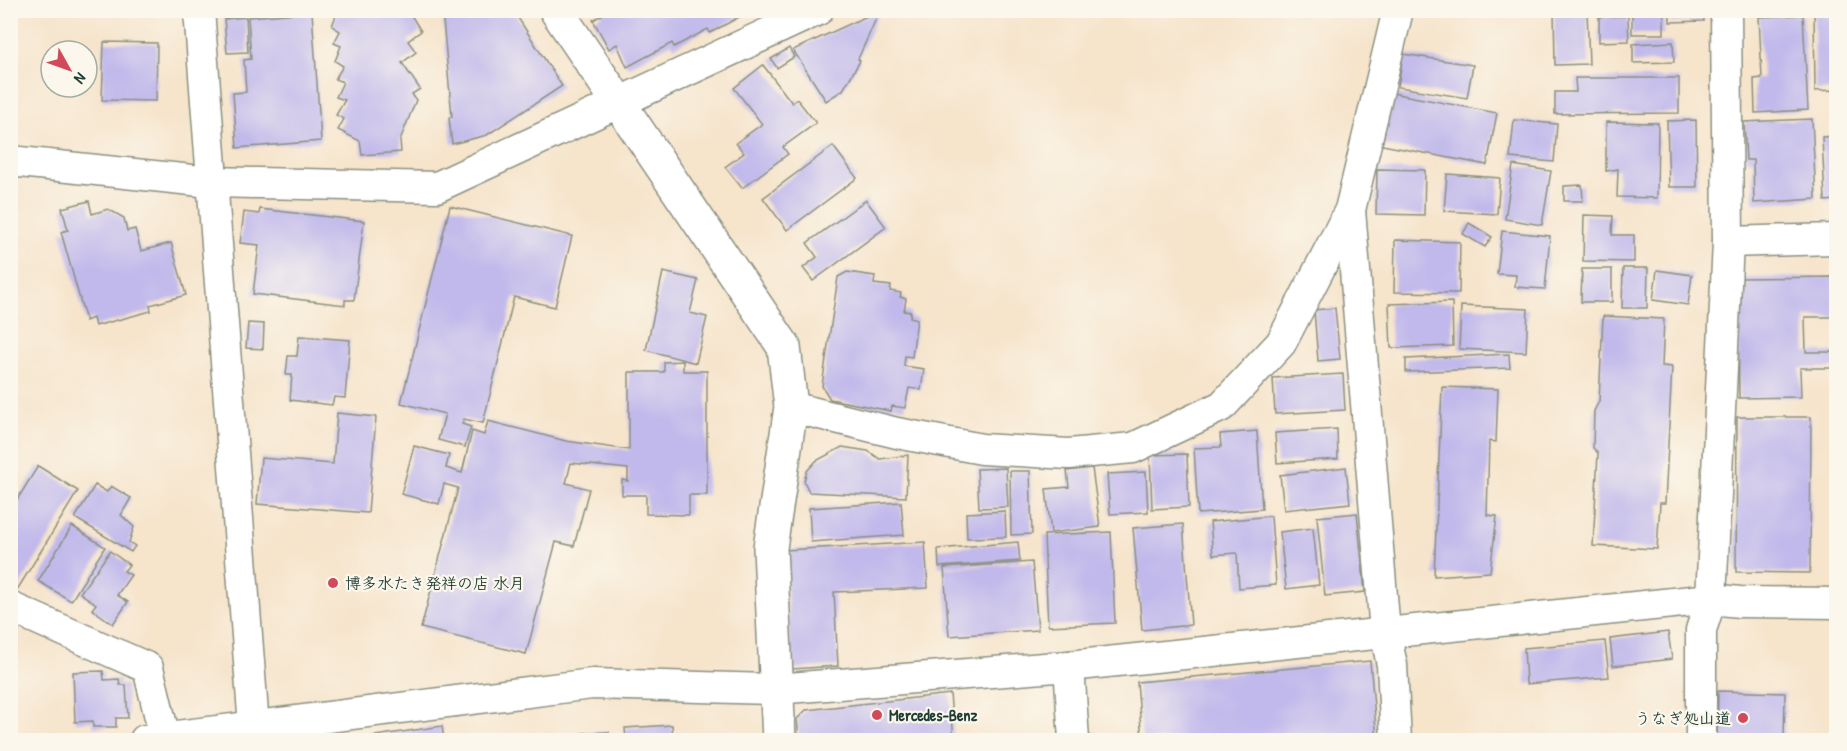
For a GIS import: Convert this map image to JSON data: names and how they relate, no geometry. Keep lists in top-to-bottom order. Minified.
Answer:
{"places":["博多水たき発祥の店 水月","Mercedes-Benz","うなぎ処山道"],"north":"bottom right"}
